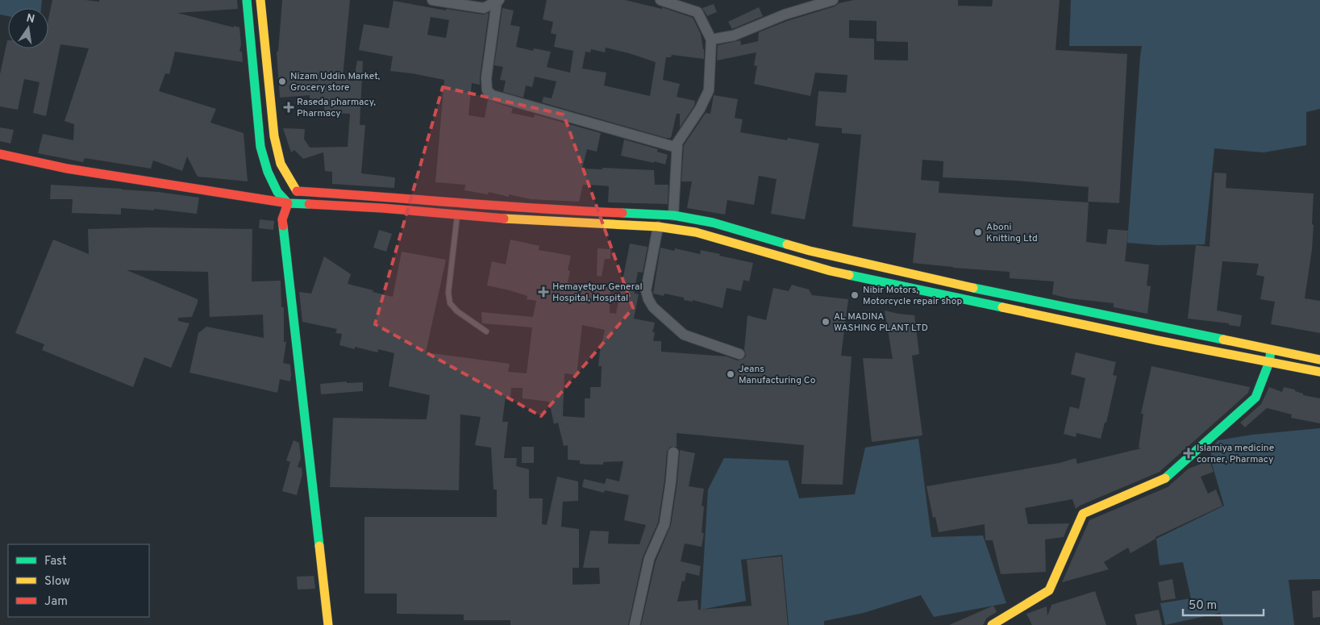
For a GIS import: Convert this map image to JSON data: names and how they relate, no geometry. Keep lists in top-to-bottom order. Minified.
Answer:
{"places":{"other":["Nizam Uddin Market, Grocery store","Aboni Knitting Ltd","Nibir Motors, Motorcycle repair shop","AL MADINA WASHING PLANT LTD","Jeans Manufacturing Co"],"health":["Raseda pharmacy, Pharmacy","Hemayetpur General Hospital, Hospital","Islamiya medicine corner, Pharmacy"]},"legend":["Fast","Slow","Jam"],"scale_bar":"50 m","north":"top"}
